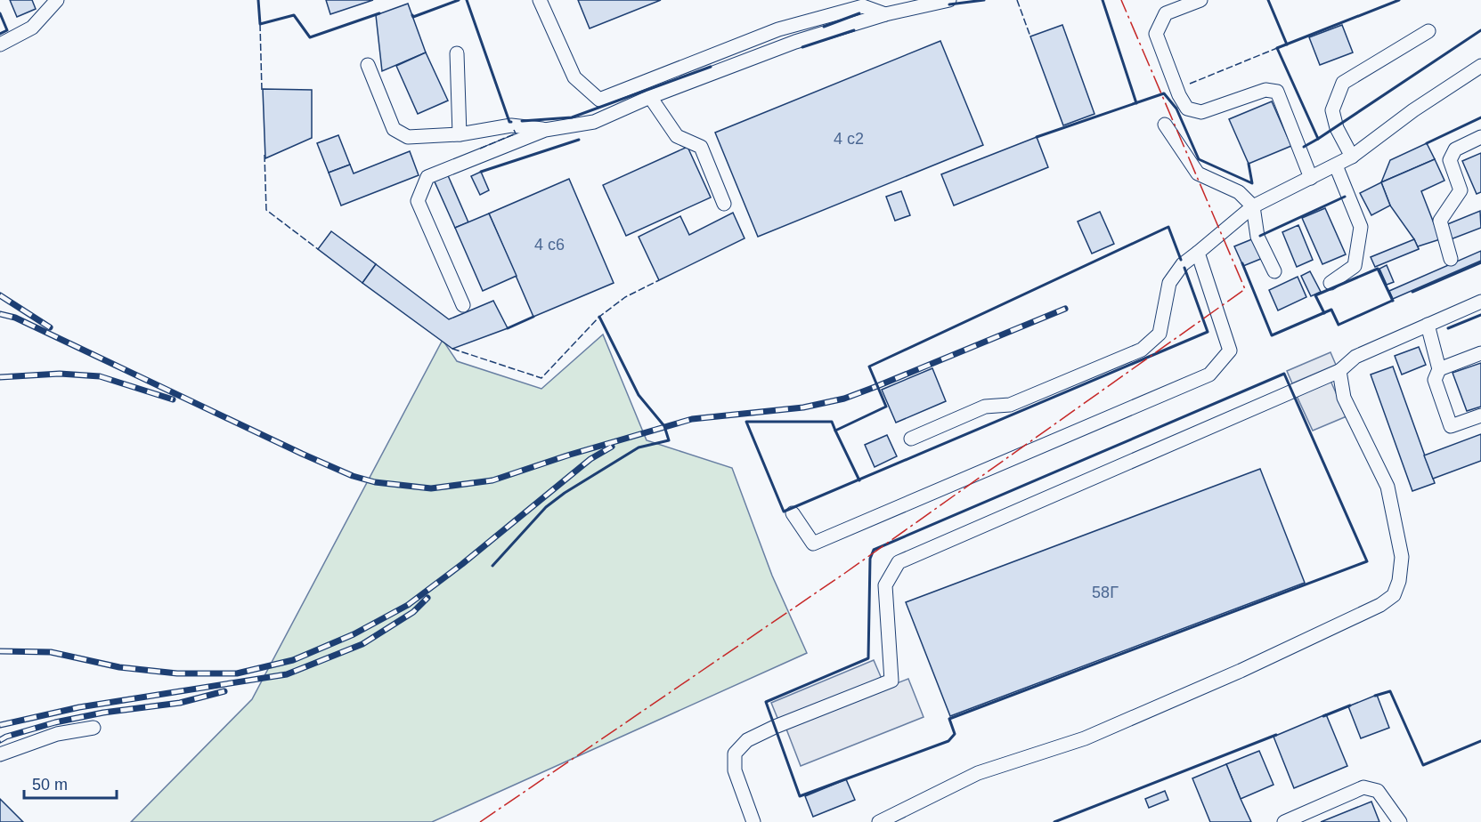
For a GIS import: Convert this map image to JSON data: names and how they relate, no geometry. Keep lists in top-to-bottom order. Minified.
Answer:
{"house_numbers":["4 с2","4 с6","58Г"],"scale_bar":"50 m"}
